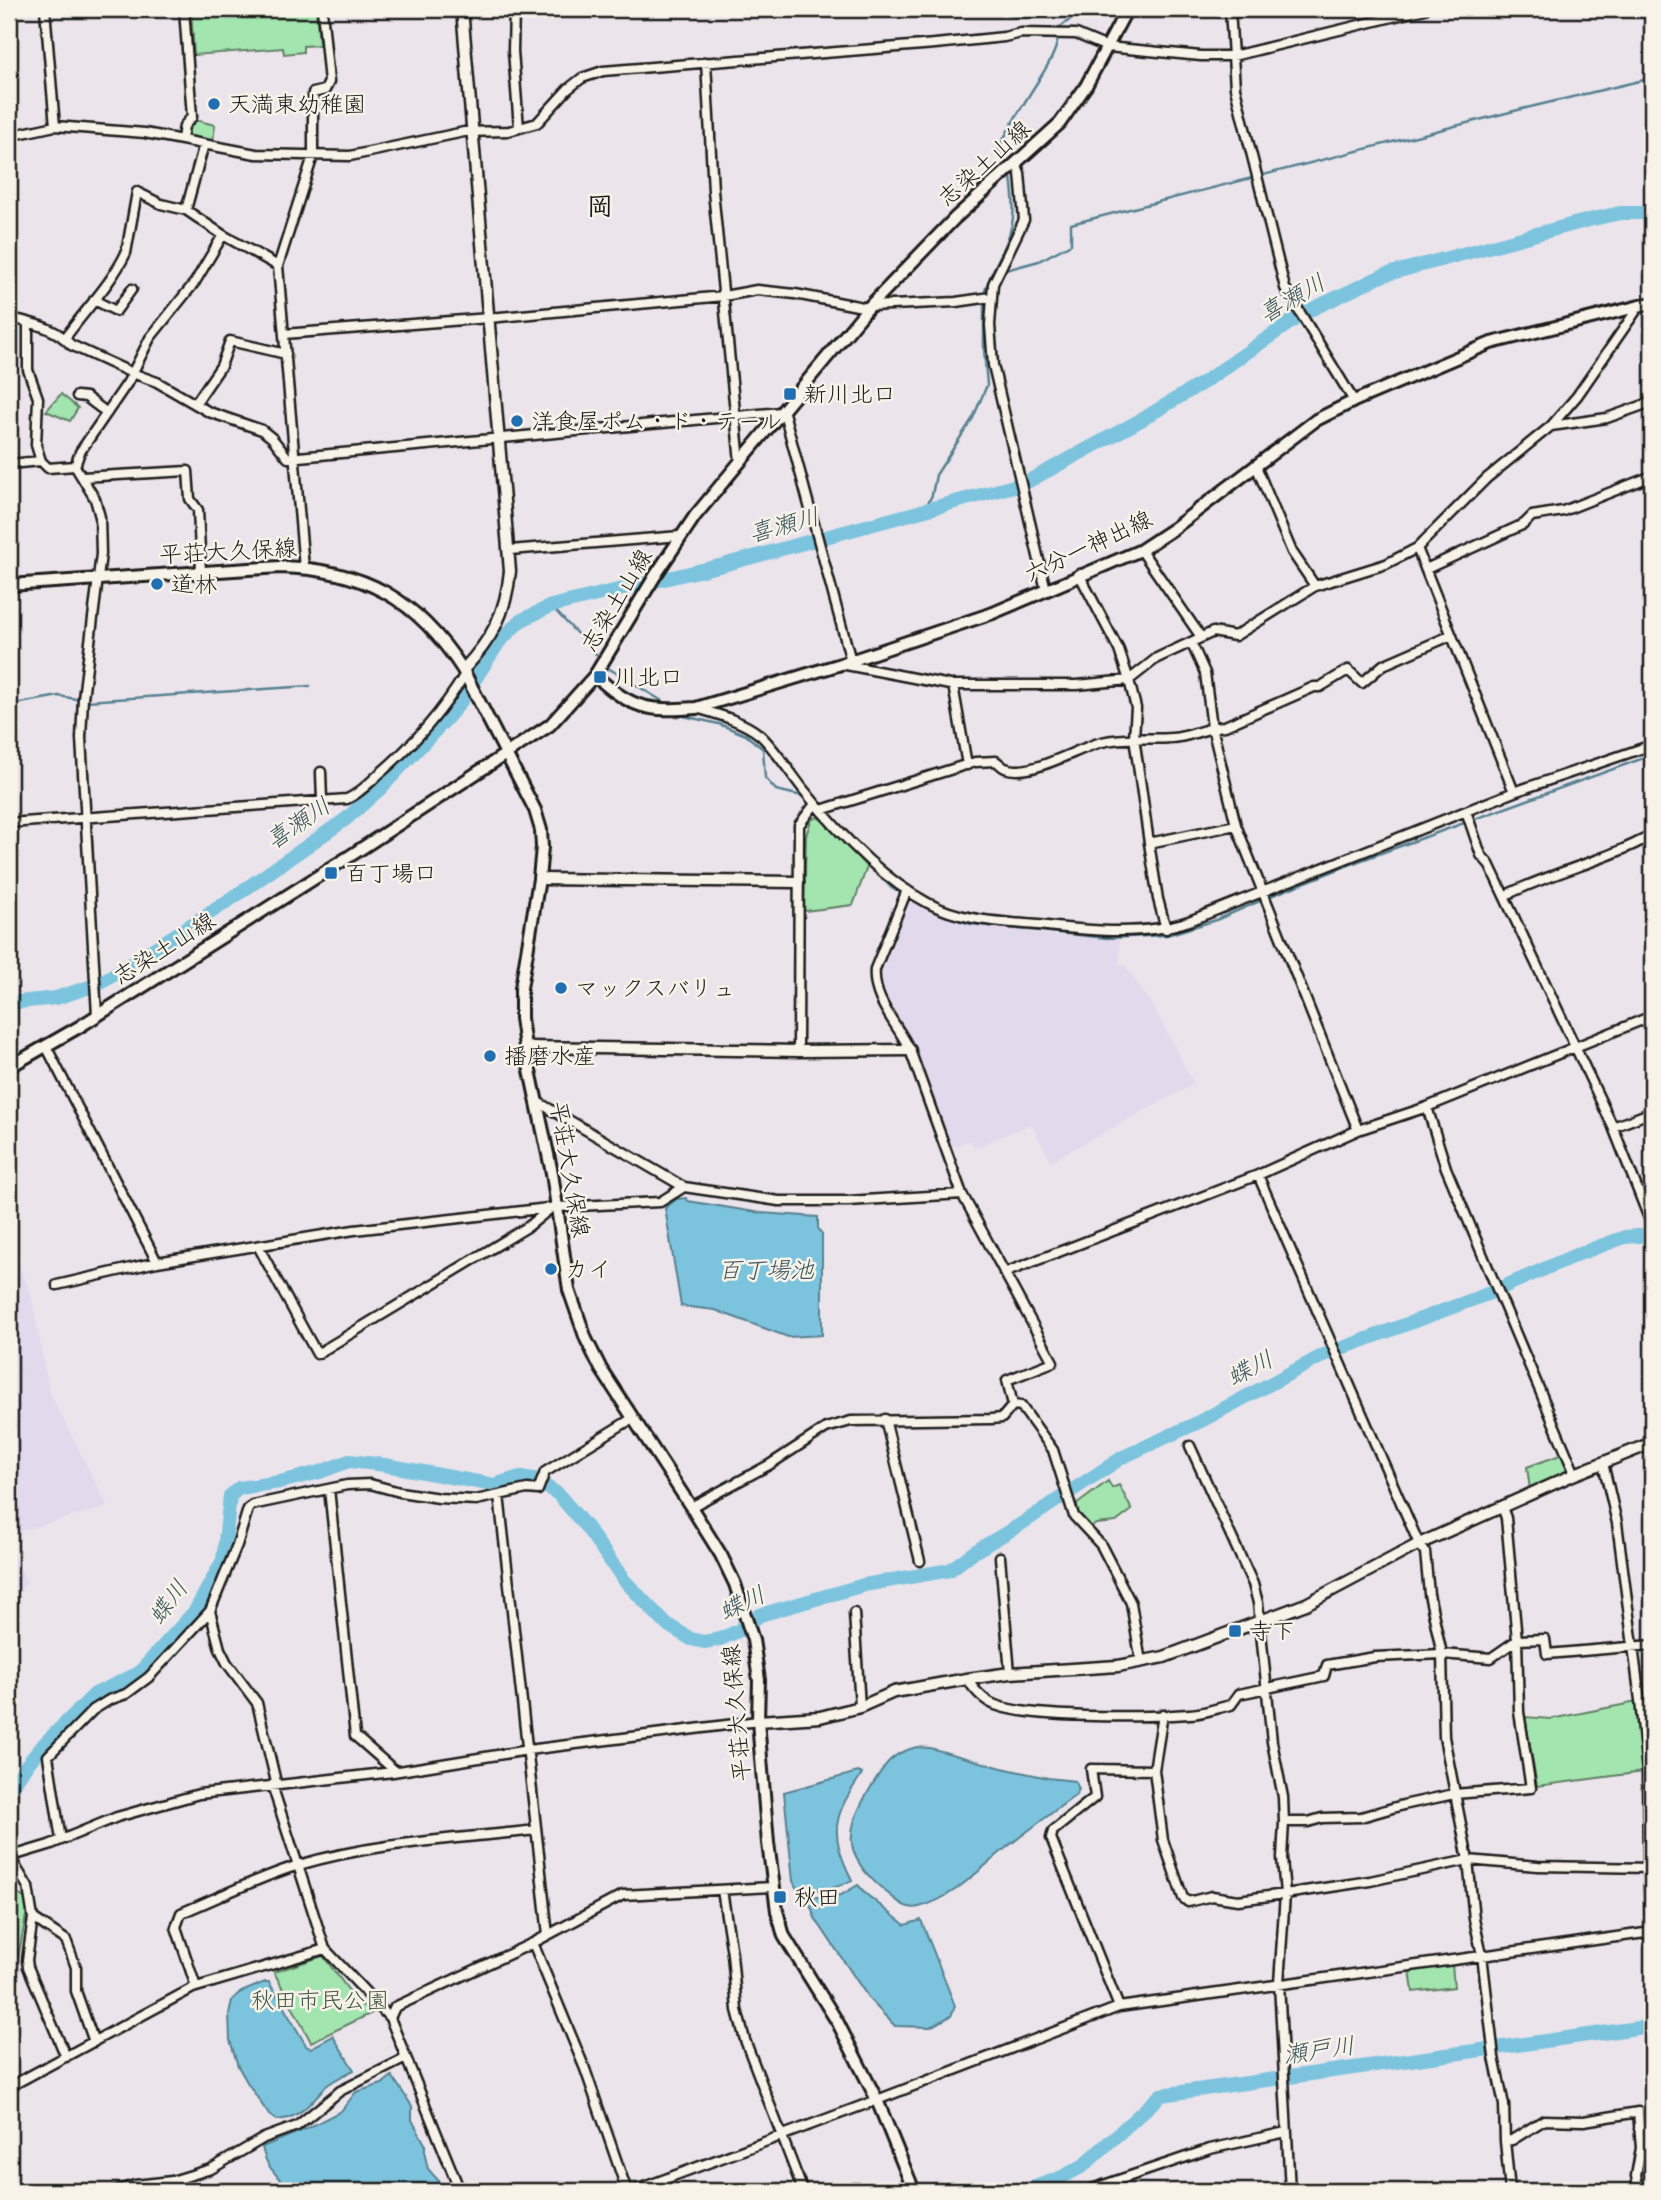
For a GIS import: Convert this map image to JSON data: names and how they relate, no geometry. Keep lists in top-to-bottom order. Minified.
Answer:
{"streets":{"main road":["志染土山線","六分一神出線","平荘大久保線"]},"crossings":[["志染土山線","六分一神出線"],["志染土山線","平荘大久保線"]],"districts":["岡"],"water":["喜瀬川","百丁場池","蝶川","瀬戸川"],"parks":["秋田市民公園"],"places":{"other":["天満東幼稚園","洋食屋ポム・ド・テール","道林","マックスバリュ","播磨水産","カイ"],"transit":["新川北口","川北口","百丁場口","寺下","秋田"]}}
